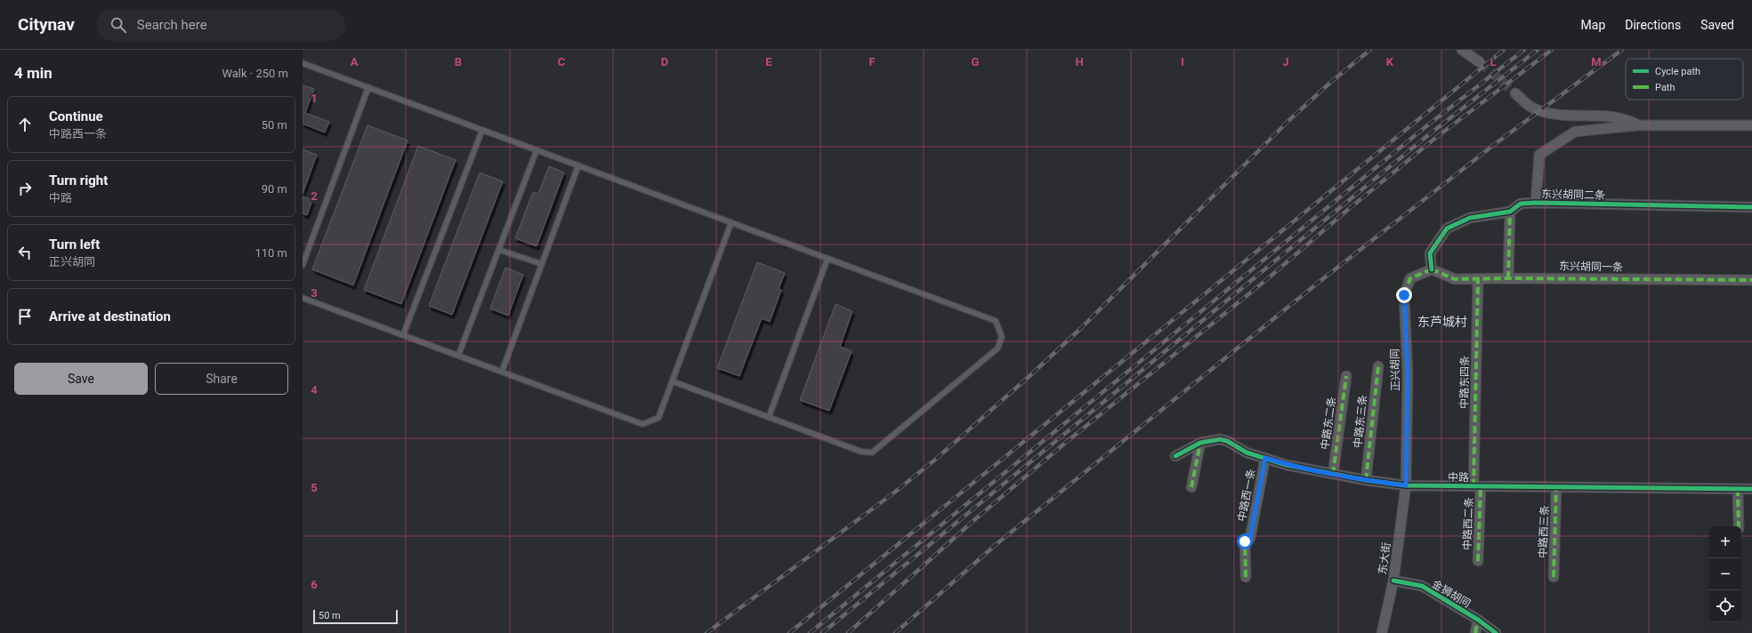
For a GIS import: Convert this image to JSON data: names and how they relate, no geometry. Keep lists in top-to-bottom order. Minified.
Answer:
{"streets":{"street":["东兴胡同二条","东兴胡同一条","正兴胡同","中路东四条","中路东三条","中路东二条","中路","中路西一条","中路西二条","中路西三条","东大街","金狮胡同"]},"crossings":[["东兴胡同二条","东兴胡同一条"],["东兴胡同二条","正兴胡同"],["东兴胡同一条","正兴胡同"],["东兴胡同一条","中路东四条"],["正兴胡同","中路"],["正兴胡同","东大街"],["中路东四条","中路"],["中路东四条","中路西二条"],["中路东三条","中路"],["中路东二条","中路"],["中路","中路西一条"],["中路","中路西二条"],["中路","中路西三条"],["中路","东大街"],["东大街","金狮胡同"]],"districts":["东芦城村"],"legend":["Cycle path","Path"],"scale_bar":"50 m","page":{"header":"Citynav","search":"Search here","nav":["Map","Directions","Saved"],"heading":["4 min","Walk · 250 m"],"list":[["Continue","中路西一条","50 m"],["Turn right","中路","90 m"],["Turn left","正兴胡同","110 m"],"Arrive at destination"],"buttons":["Save","Share"],"map_buttons":["+","−"],"scale":"50 m"},"grid":{"columns":["A","B","C","D","E","F","G","H","I","J","K","L","M"],"rows":["1","2","3","4","5","6"]}}
